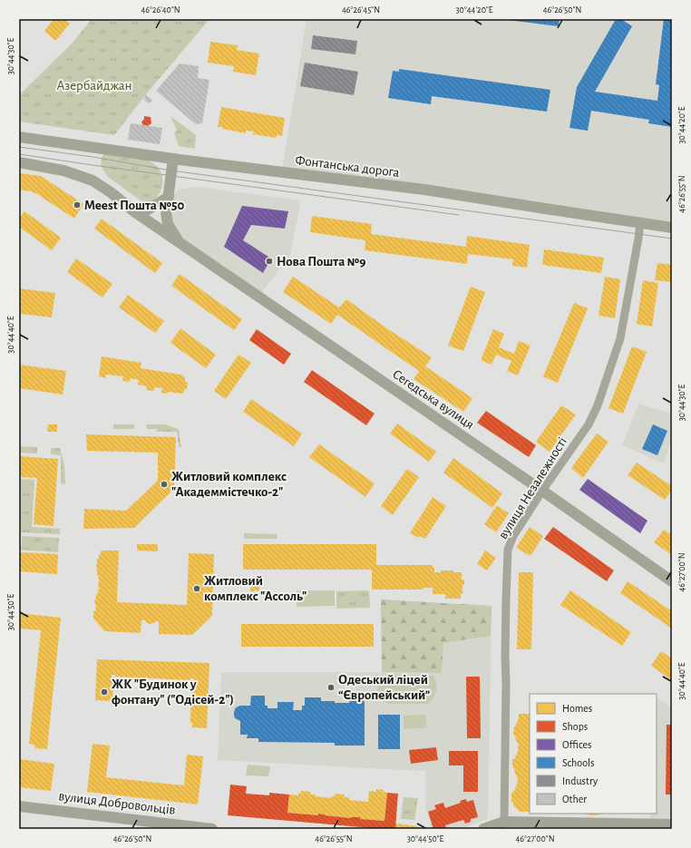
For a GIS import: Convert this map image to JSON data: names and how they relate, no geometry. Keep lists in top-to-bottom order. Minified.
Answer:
{"streets":{"main road":["Фонтанська дорога","Сегедська вулиця","вулиця Добровольців"],"street":["вулиця Незалежності"]},"crossings":[["Фонтанська дорога","Сегедська вулиця"],["Фонтанська дорога","вулиця Незалежності"],["Сегедська вулиця","вулиця Незалежності"]],"parks":["Азербайджан"],"places":["Meest Пошта №50","Нова Пошта №9","Житловий комплекс \"Академмістечко-2\"","Житловий комплекс \"Ассоль\"","Одеський ліцей “Європейський”","ЖК \"Будинок у фонтану\" (\"Одісей-2\")"],"legend":["Homes","Shops","Offices","Schools","Industry","Other"],"coordinates":["46°26'40\"N","46°26'45\"N","30°44'20\"E","46°26'50\"N","30°44'30\"E","46°26'55\"N","30°44'40\"E","46°27'00\"N","30°44'50\"E"]}
